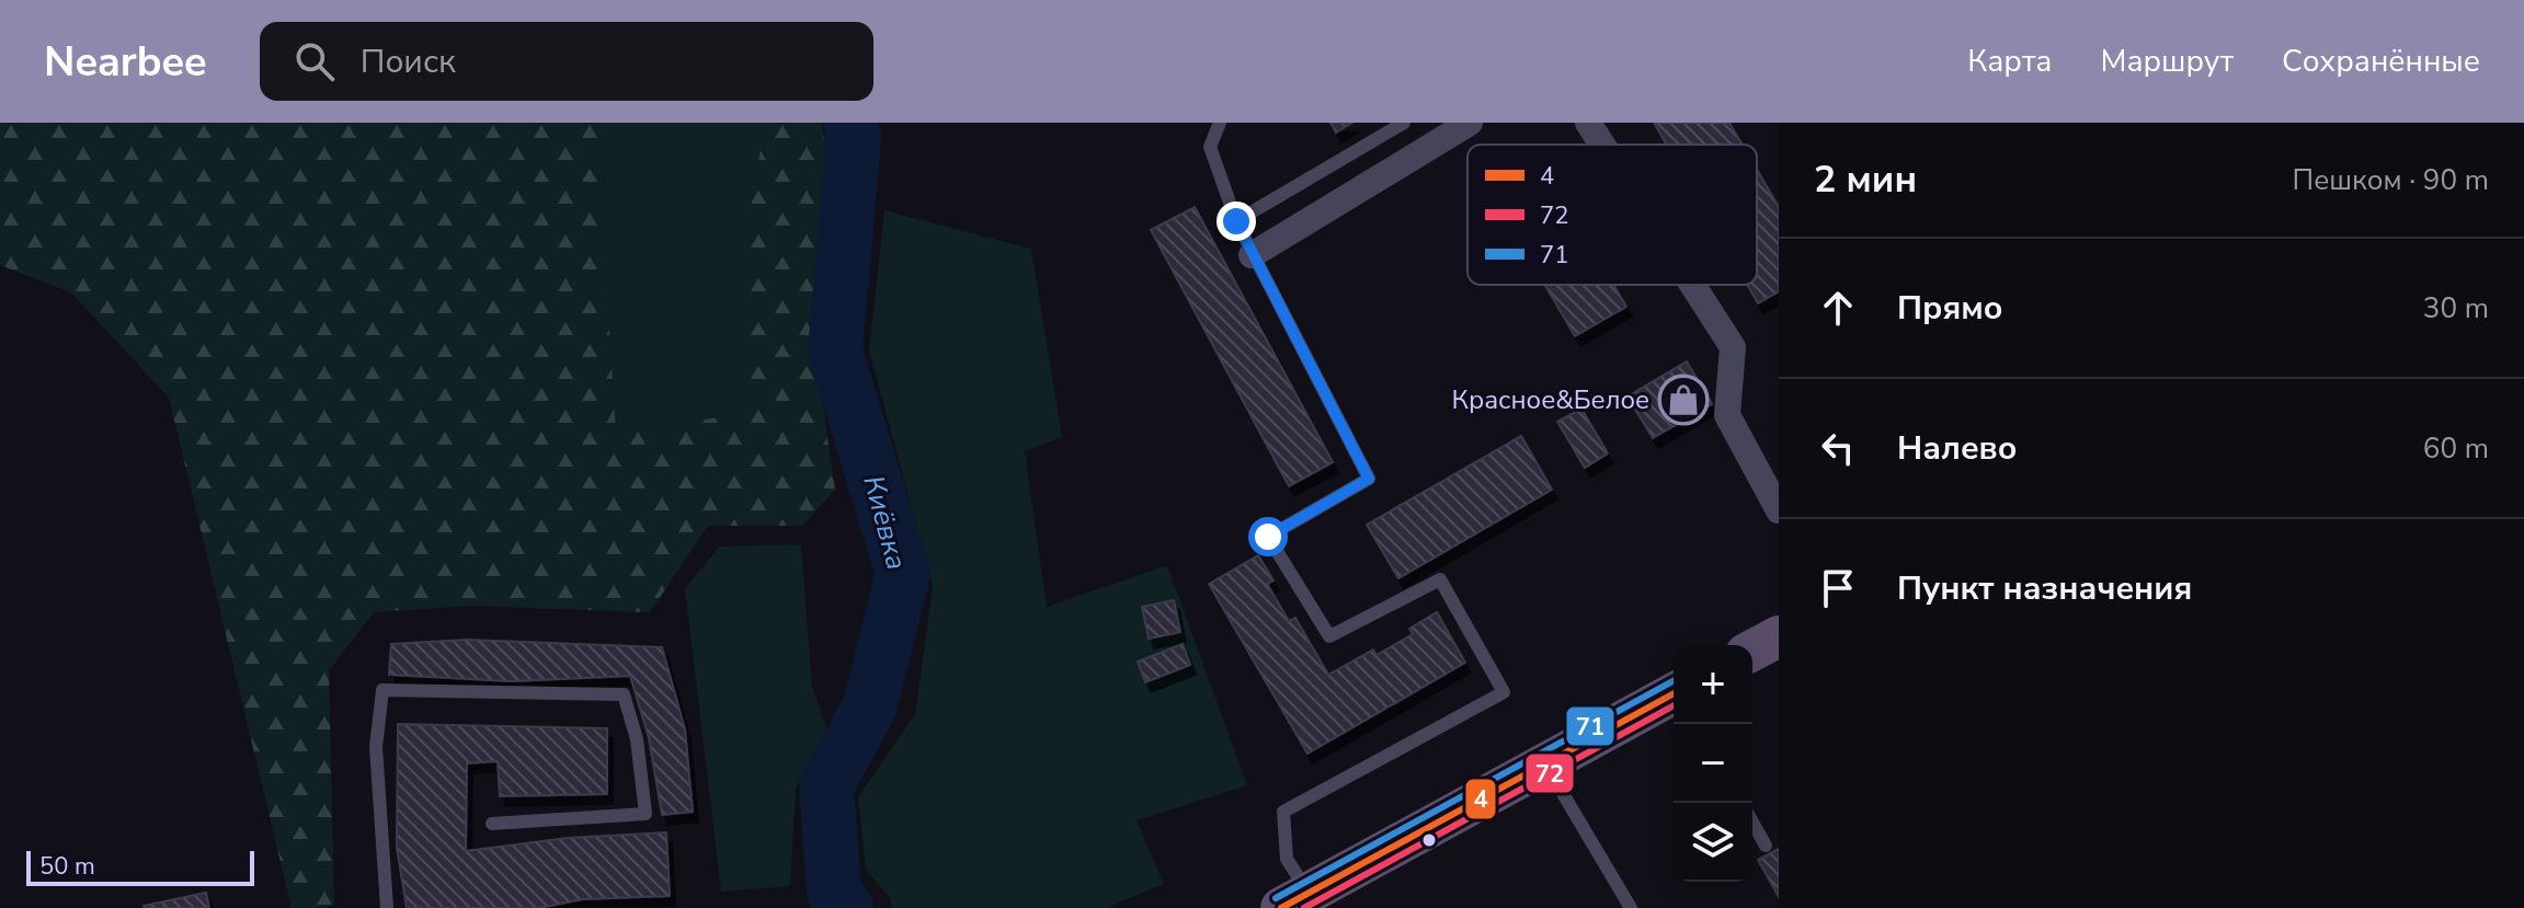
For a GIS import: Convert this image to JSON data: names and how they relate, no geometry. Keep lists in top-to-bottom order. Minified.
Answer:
{"water":["Киёвка"],"places":{"shop":["Красное&Белое"]},"lines":["transit line 71","transit line 4","transit line 72"],"legend":["4","72","71"],"scale_bar":"50 m","page":{"header":"Nearbee","search":"Поиск","nav":["Карта","Маршрут","Сохранённые"],"heading":["2 мин","Пешком · 90 m"],"list":[["Прямо","30 m"],["Налево","60 m"],"Пункт назначения"],"map_buttons":["+","−"],"scale":"50 m"}}
